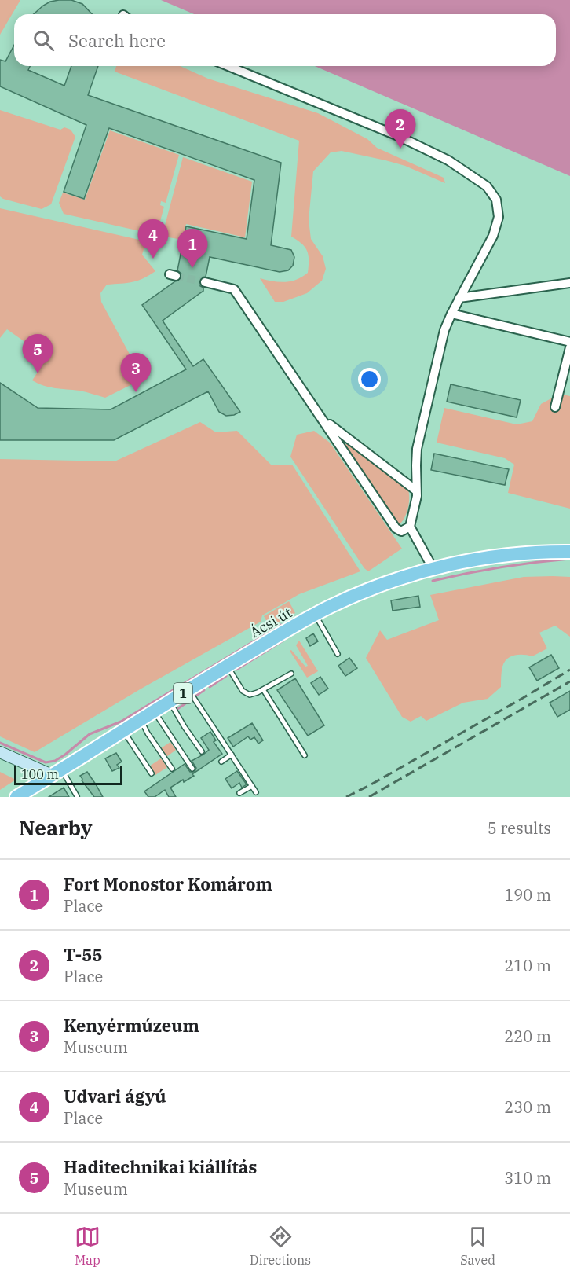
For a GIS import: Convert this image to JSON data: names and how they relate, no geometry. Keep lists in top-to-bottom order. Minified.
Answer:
{"streets":{"main road":["Ácsi út","1"]},"scale_bar":"100 m","page":{"search":"Search here","pins":["2","4","1","5","3"],"scale":"100 m","heading":["Nearby","5 results"],"list":[{"mark":"1","name":"Fort Monostor Komárom","note":"Place","value":"190 m"},{"mark":"2","name":"T-55","note":"Place","value":"210 m"},{"mark":"3","name":"Kenyérmúzeum","note":"Museum","value":"220 m"},{"mark":"4","name":"Udvari ágyú","note":"Place","value":"230 m"},{"mark":"5","name":"Haditechnikai kiállítás","note":"Museum","value":"310 m"}],"nav":["Map","Directions","Saved"]}}
